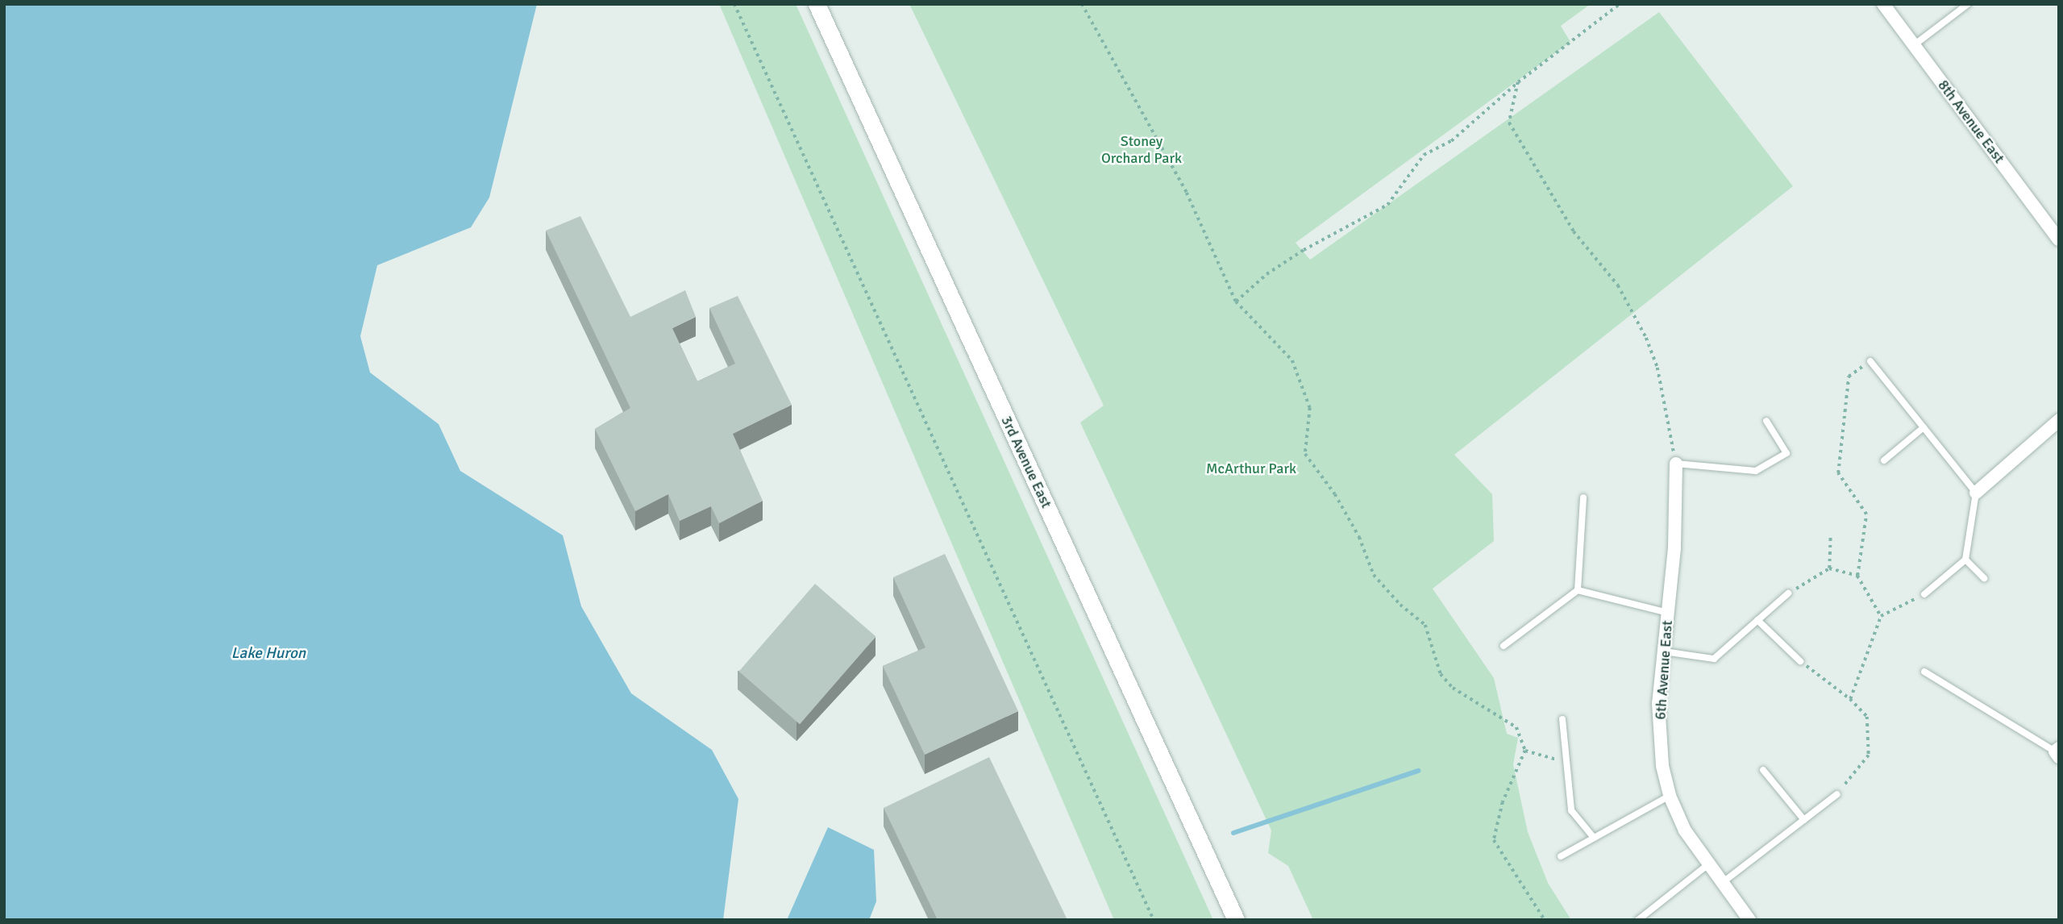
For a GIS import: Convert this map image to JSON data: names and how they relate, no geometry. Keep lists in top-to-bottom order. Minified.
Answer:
{"streets":{"main road":["3rd Avenue East"],"street":["8th Avenue East","6th Avenue East"]},"water":["Lake Huron"],"parks":["Stoney Orchard Park","McArthur Park"]}
